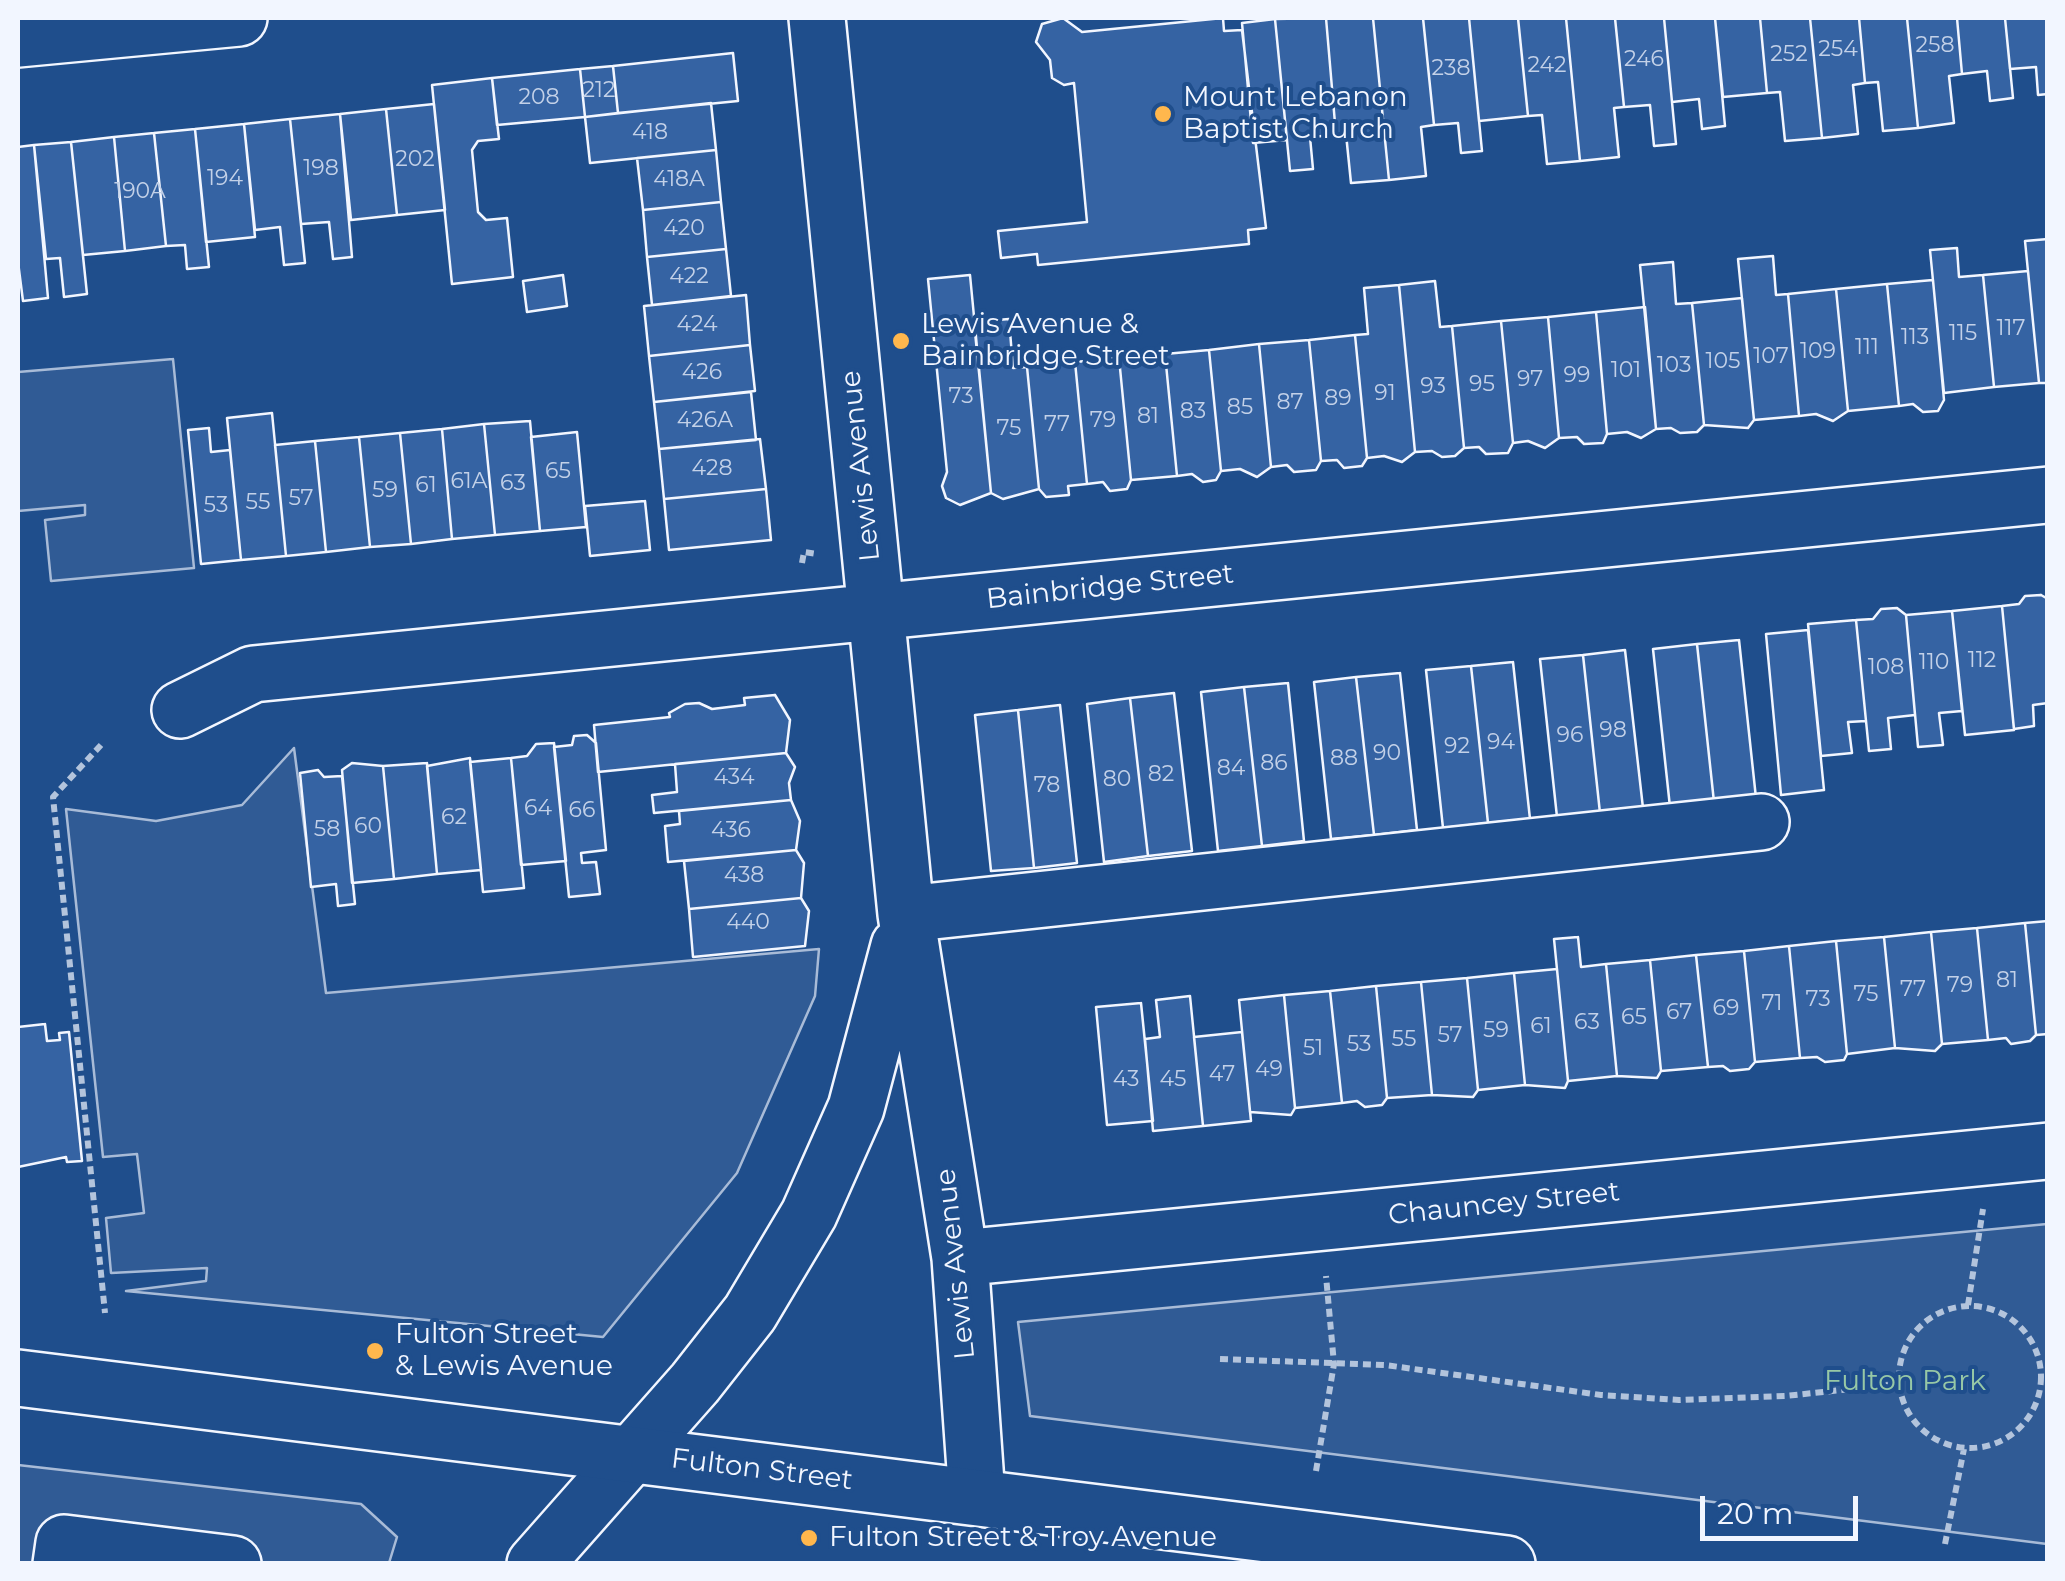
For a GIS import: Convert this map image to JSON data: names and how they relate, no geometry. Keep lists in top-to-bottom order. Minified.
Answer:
{"streets":{"street":["Lewis Avenue","Bainbridge Street","Chauncey Street","Fulton Street"]},"crossings":[["Lewis Avenue","Bainbridge Street"],["Lewis Avenue","Chauncey Street"],["Lewis Avenue","Fulton Street"]],"parks":["Fulton Park"],"places":["Mount Lebanon Baptist Church","Lewis Avenue & Bainbridge Street","Fulton Street & Lewis Avenue","Fulton Street & Troy Avenue"],"house_numbers":["258","254","252","246","242","238","212","208","418","202","198","194","418A","190A","420","422","424","117","115","113","111","109","107","105","103","101","426","99","97","95","93","91","73","89","87","85","83","81","426A","79","77","75","428","65","61A","63","61","59","57","55","53","112","110","108","98","96","94","92","90","88","86","84","82","434","80","78","64","66","62","60","58","436","438","440","81","79","77","75","73","71","69","67","65","63","61","59","57","55","53","51","49","47","43","45"],"scale_bar":"20 m"}
